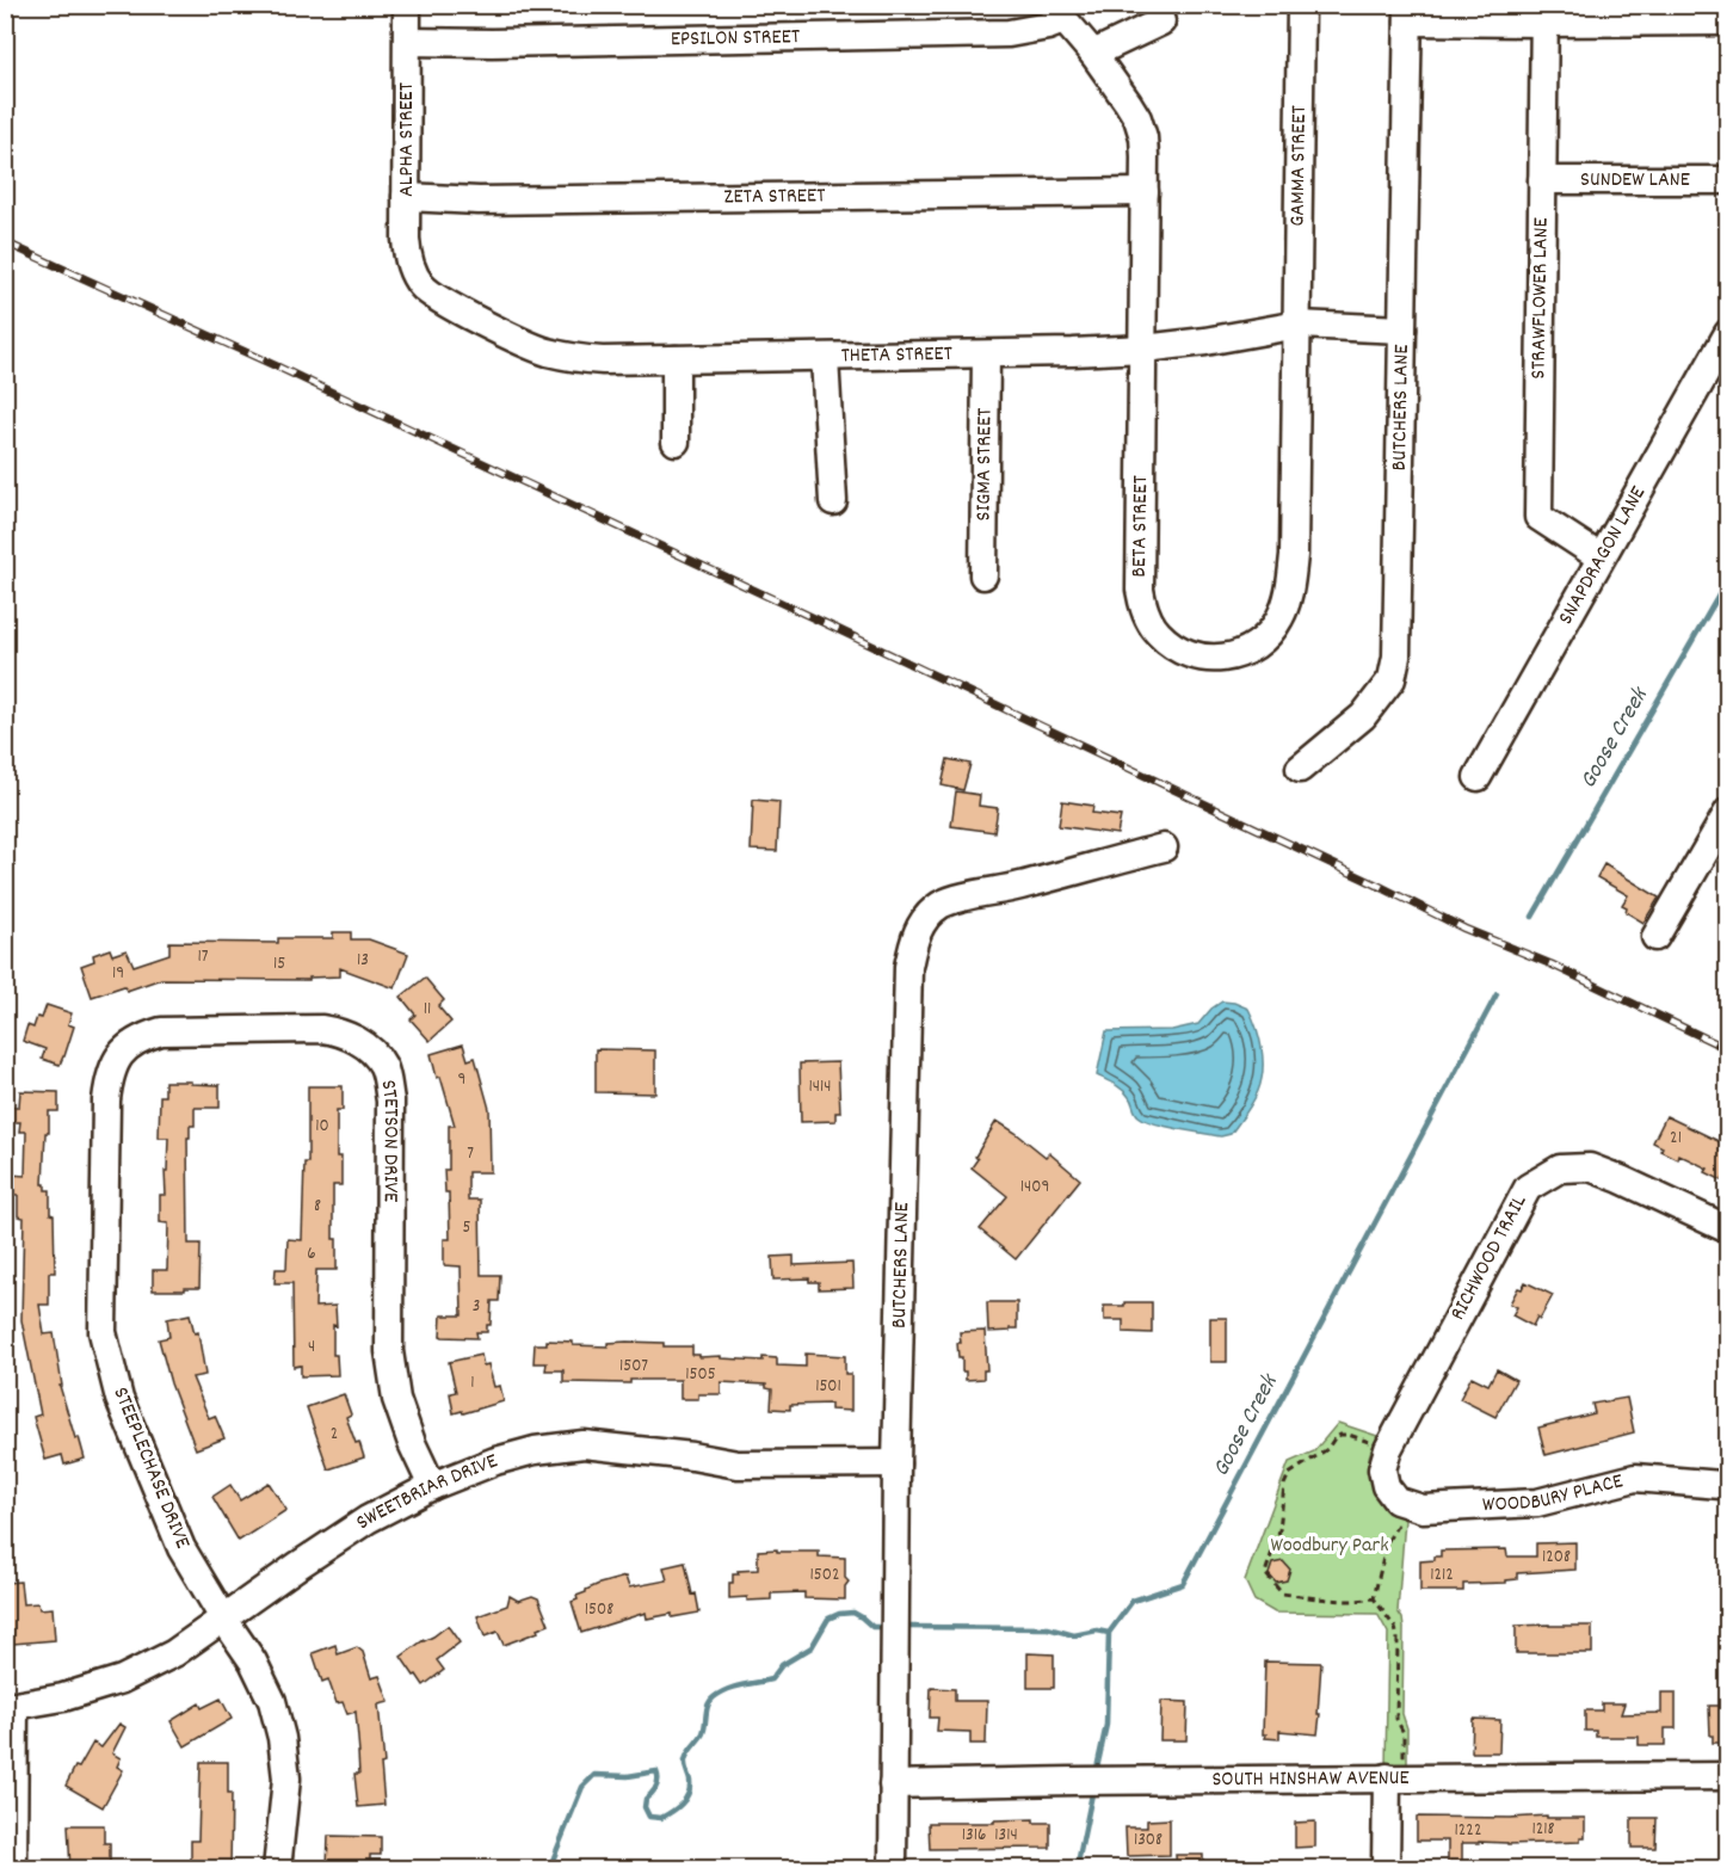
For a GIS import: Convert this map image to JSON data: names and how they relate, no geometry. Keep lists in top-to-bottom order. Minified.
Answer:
{"streets":{"street":["EPSILON STREET","ALPHA STREET","GAMMA STREET","SUNDEW LANE","ZETA STREET","STRAWFLOWER LANE","THETA STREET","BUTCHERS LANE","SIGMA STREET","BETA STREET","SNAPDRAGON LANE","STETSON DRIVE","RICHWOOD TRAIL","STEEPLECHASE DRIVE","WOODBURY PLACE","SWEETBRIAR DRIVE","SOUTH HINSHAW AVENUE"]},"crossings":[["EPSILON STREET","ALPHA STREET"],["EPSILON STREET","BETA STREET"],["ALPHA STREET","ZETA STREET"],["ALPHA STREET","THETA STREET"],["GAMMA STREET","THETA STREET"],["GAMMA STREET","BETA STREET"],["SUNDEW LANE","STRAWFLOWER LANE"],["ZETA STREET","BETA STREET"],["STRAWFLOWER LANE","SNAPDRAGON LANE"],["THETA STREET","BUTCHERS LANE"],["THETA STREET","SIGMA STREET"],["THETA STREET","BETA STREET"],["BUTCHERS LANE","SWEETBRIAR DRIVE"],["BUTCHERS LANE","SOUTH HINSHAW AVENUE"],["STETSON DRIVE","STEEPLECHASE DRIVE"],["STETSON DRIVE","SWEETBRIAR DRIVE"],["RICHWOOD TRAIL","WOODBURY PLACE"],["STEEPLECHASE DRIVE","SWEETBRIAR DRIVE"]],"water":["Goose Creek"],"parks":["Woodbury Park"],"house_numbers":["17","13","15","19","11","9","1414","10","21","7","1409","8","5","6","3","4","1507","1505","1","1501","2","1208","1502","1212","1508","1218","1222","1316","1314","1308"]}
